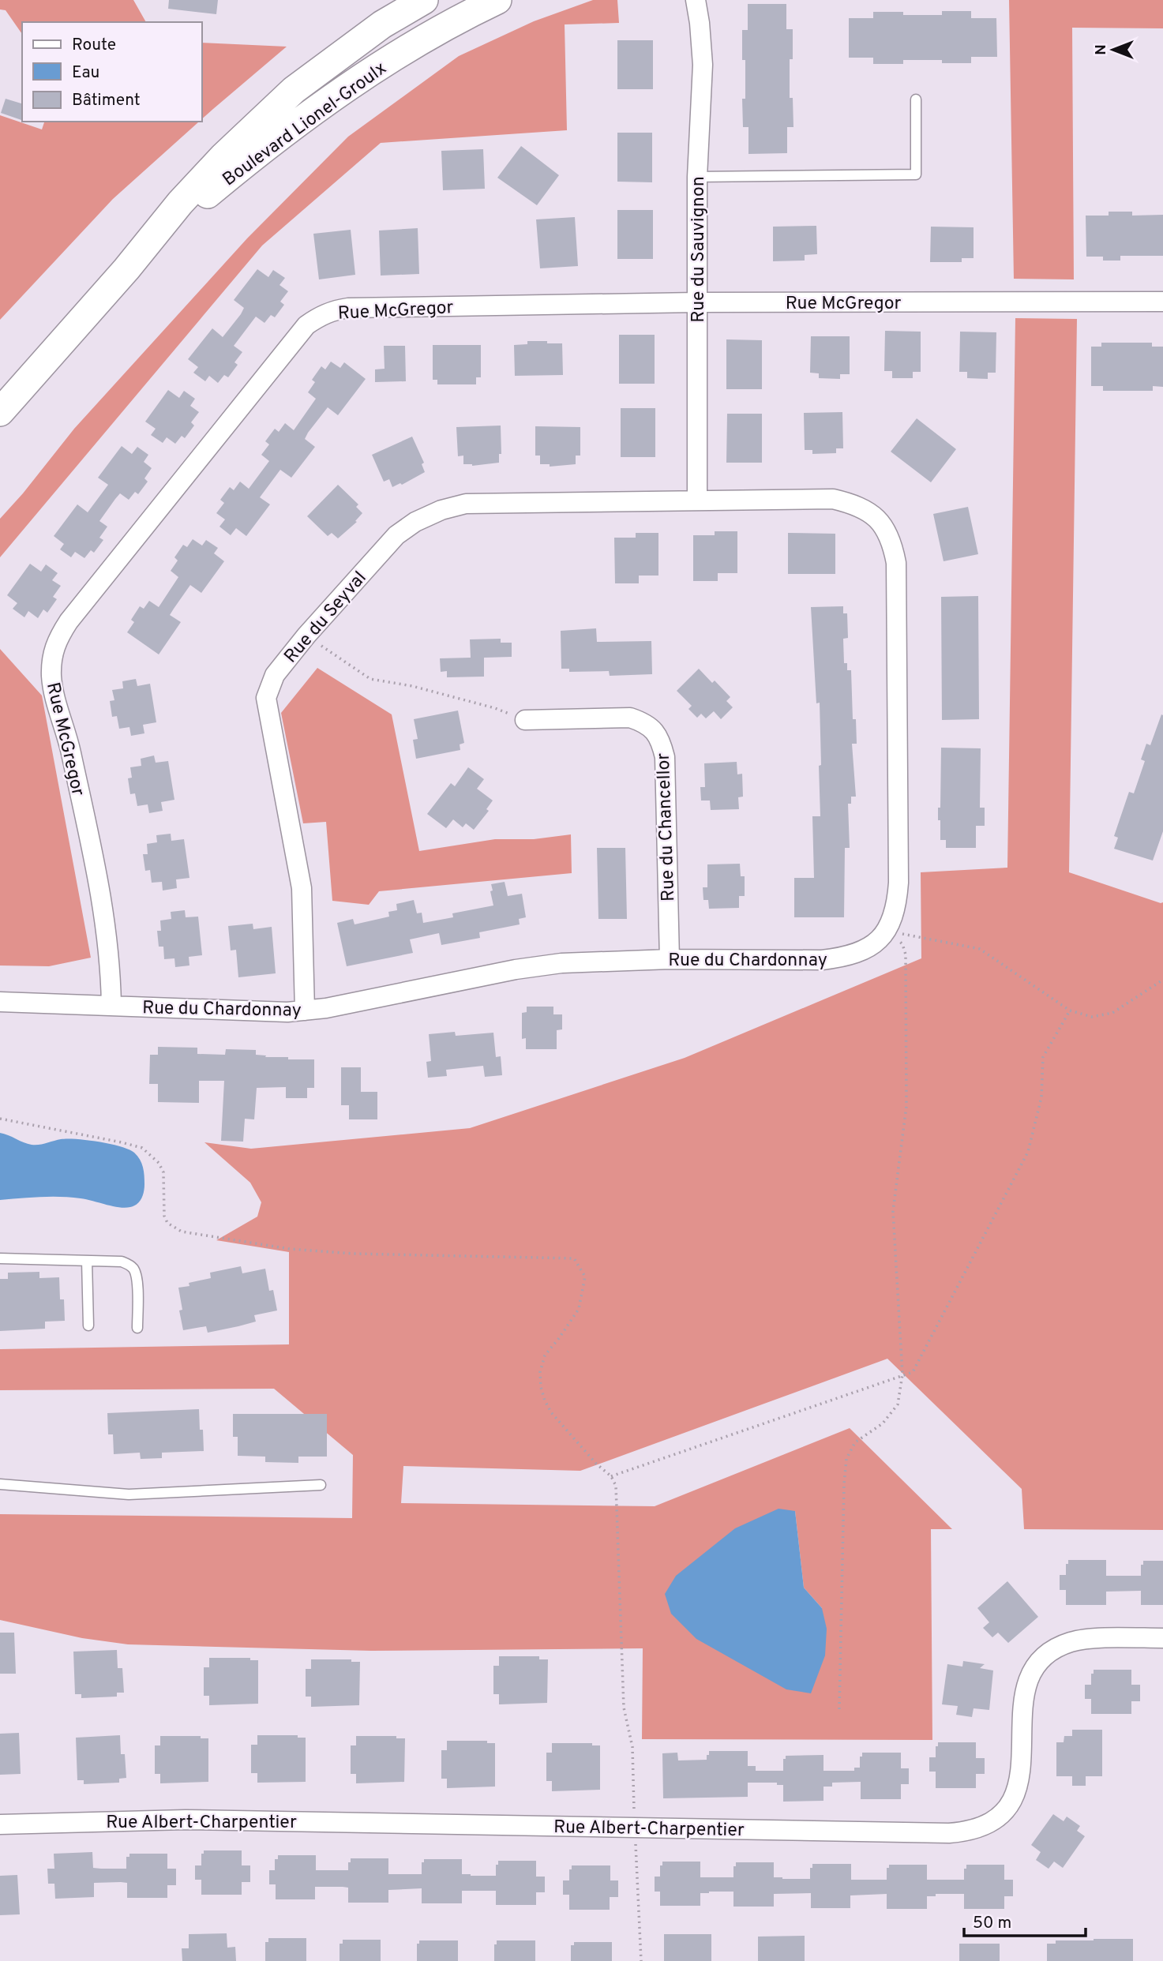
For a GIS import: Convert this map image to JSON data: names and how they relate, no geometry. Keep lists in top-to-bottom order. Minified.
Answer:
{"streets":{"main road":["Boulevard Lionel-Groulx"],"street":["Rue du Sauvignon","Rue McGregor","Rue du Seyval","Rue du Chancellor","Rue du Chardonnay","Rue Albert-Charpentier"]},"crossings":[["Rue du Sauvignon","Rue McGregor"],["Rue du Sauvignon","Rue du Seyval"],["Rue McGregor","Rue du Chardonnay"],["Rue du Seyval","Rue du Chardonnay"],["Rue du Chancellor","Rue du Chardonnay"]],"legend":["Route","Eau","Bâtiment"],"scale_bar":"50 m","north":"left"}
